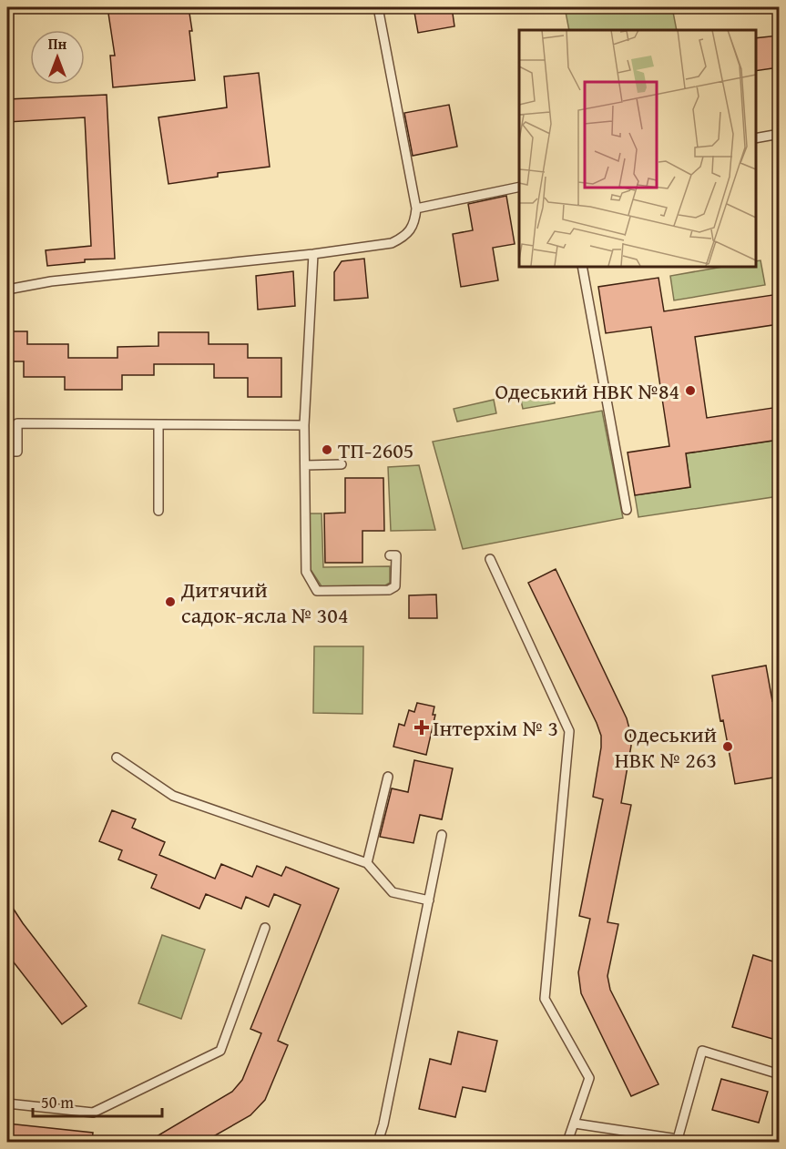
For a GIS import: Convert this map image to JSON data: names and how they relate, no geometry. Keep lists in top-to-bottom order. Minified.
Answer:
{"places":{"other":["Одеський НВК №84","ТП-2605","Дитячий садок-ясла № 304","Одеський НВК № 263"],"health":["Інтерхім № 3"]},"scale_bar":"50 m","north":"top"}
